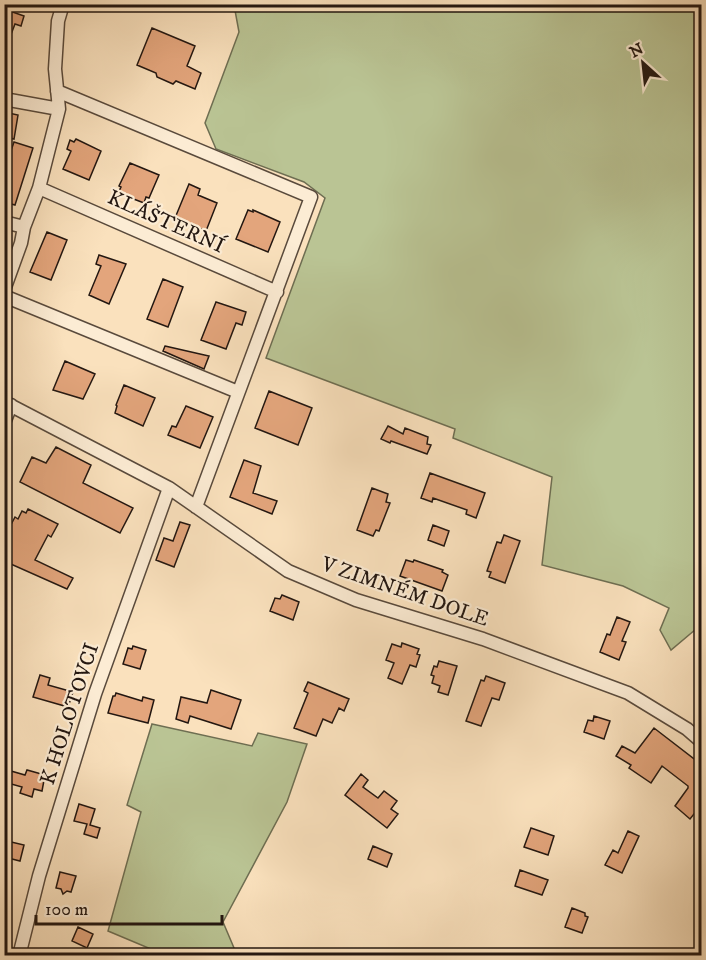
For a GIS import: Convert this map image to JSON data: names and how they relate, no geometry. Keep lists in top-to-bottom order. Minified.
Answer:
{"streets":{"street":["KLÁŠTERNÍ","V ZIMNÉM DOLE","K HOLOTOVCI"]},"crossings":[["V ZIMNÉM DOLE","K HOLOTOVCI"]],"scale_bar":"100 m","north":"top left"}
